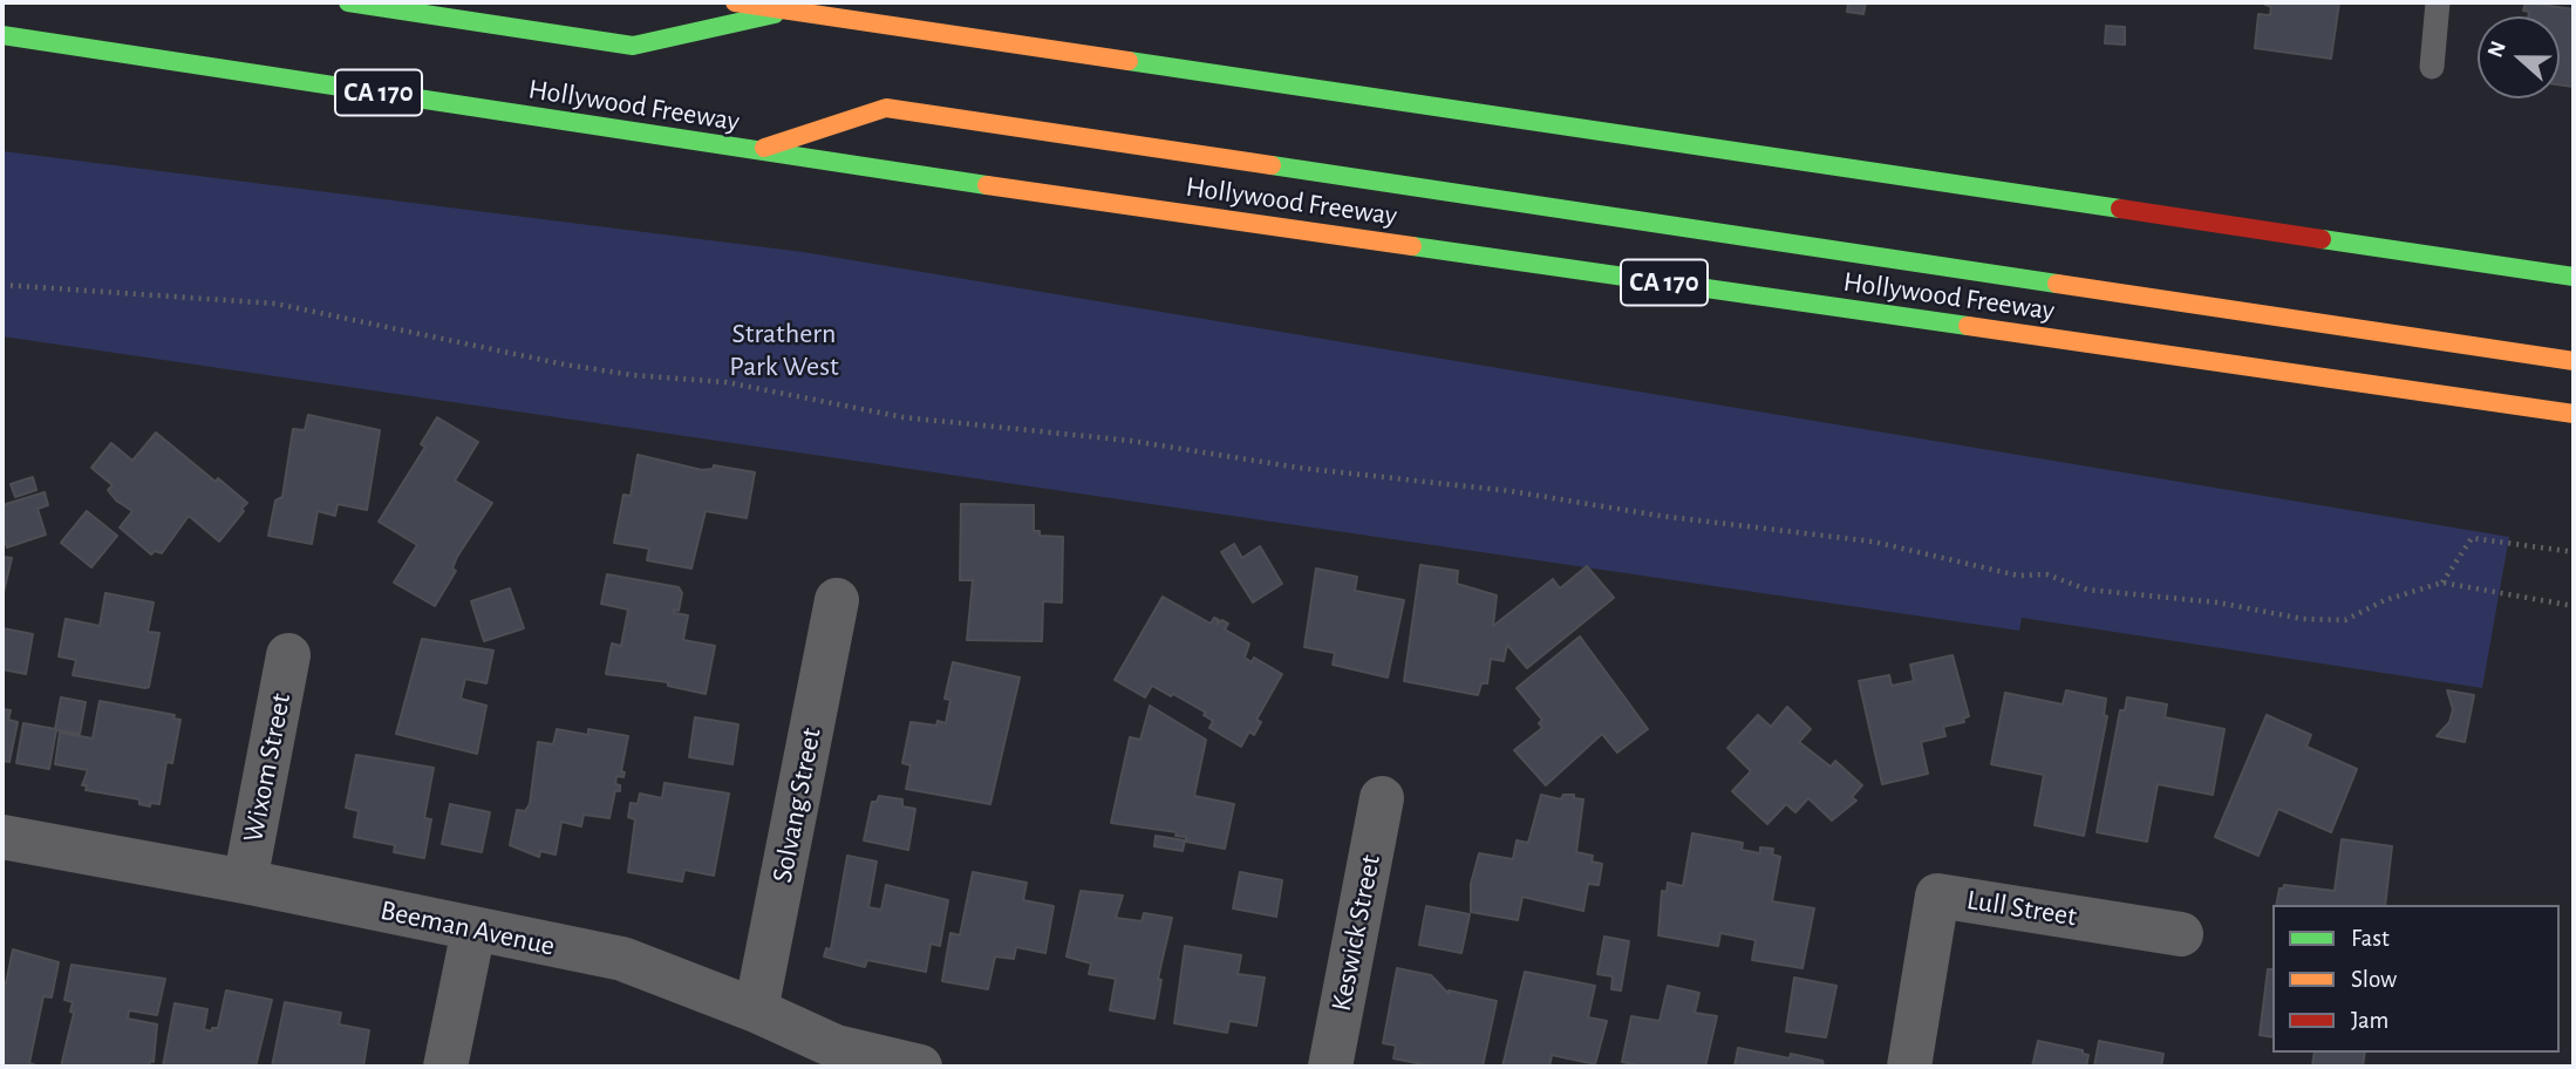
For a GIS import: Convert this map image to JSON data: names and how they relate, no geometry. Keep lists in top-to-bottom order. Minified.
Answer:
{"streets":{"highway":["CA 170","Hollywood Freeway"],"street":["Wixom Street","Solvang Street","Lull Street","Beeman Avenue","Keswick Street"]},"crossings":[["Wixom Street","Beeman Avenue"],["Solvang Street","Beeman Avenue"]],"parks":["Strathern Park West"],"legend":["Fast","Slow","Jam"],"north":"left"}
